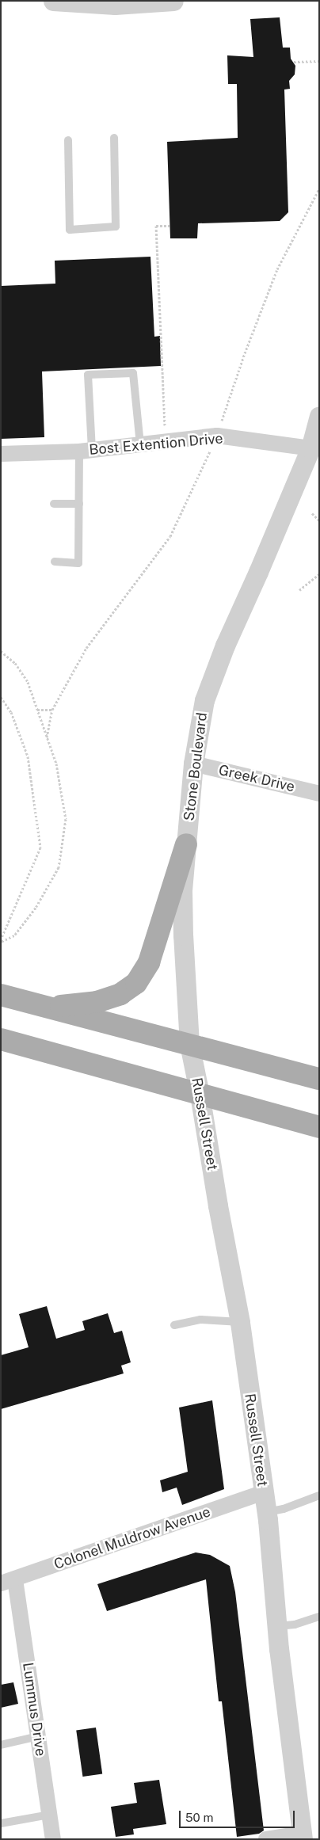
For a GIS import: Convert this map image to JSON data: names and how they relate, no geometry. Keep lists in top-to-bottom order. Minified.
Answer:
{"streets":{"street":["Bost Extention Drive","Stone Boulevard","Greek Drive","Russell Street","Colonel Muldrow Avenue","Lummus Drive"]},"crossings":[["Bost Extention Drive","Stone Boulevard"],["Stone Boulevard","Greek Drive"],["Stone Boulevard","Russell Street"],["Russell Street","Colonel Muldrow Avenue"],["Colonel Muldrow Avenue","Lummus Drive"]],"scale_bar":"50 m"}
